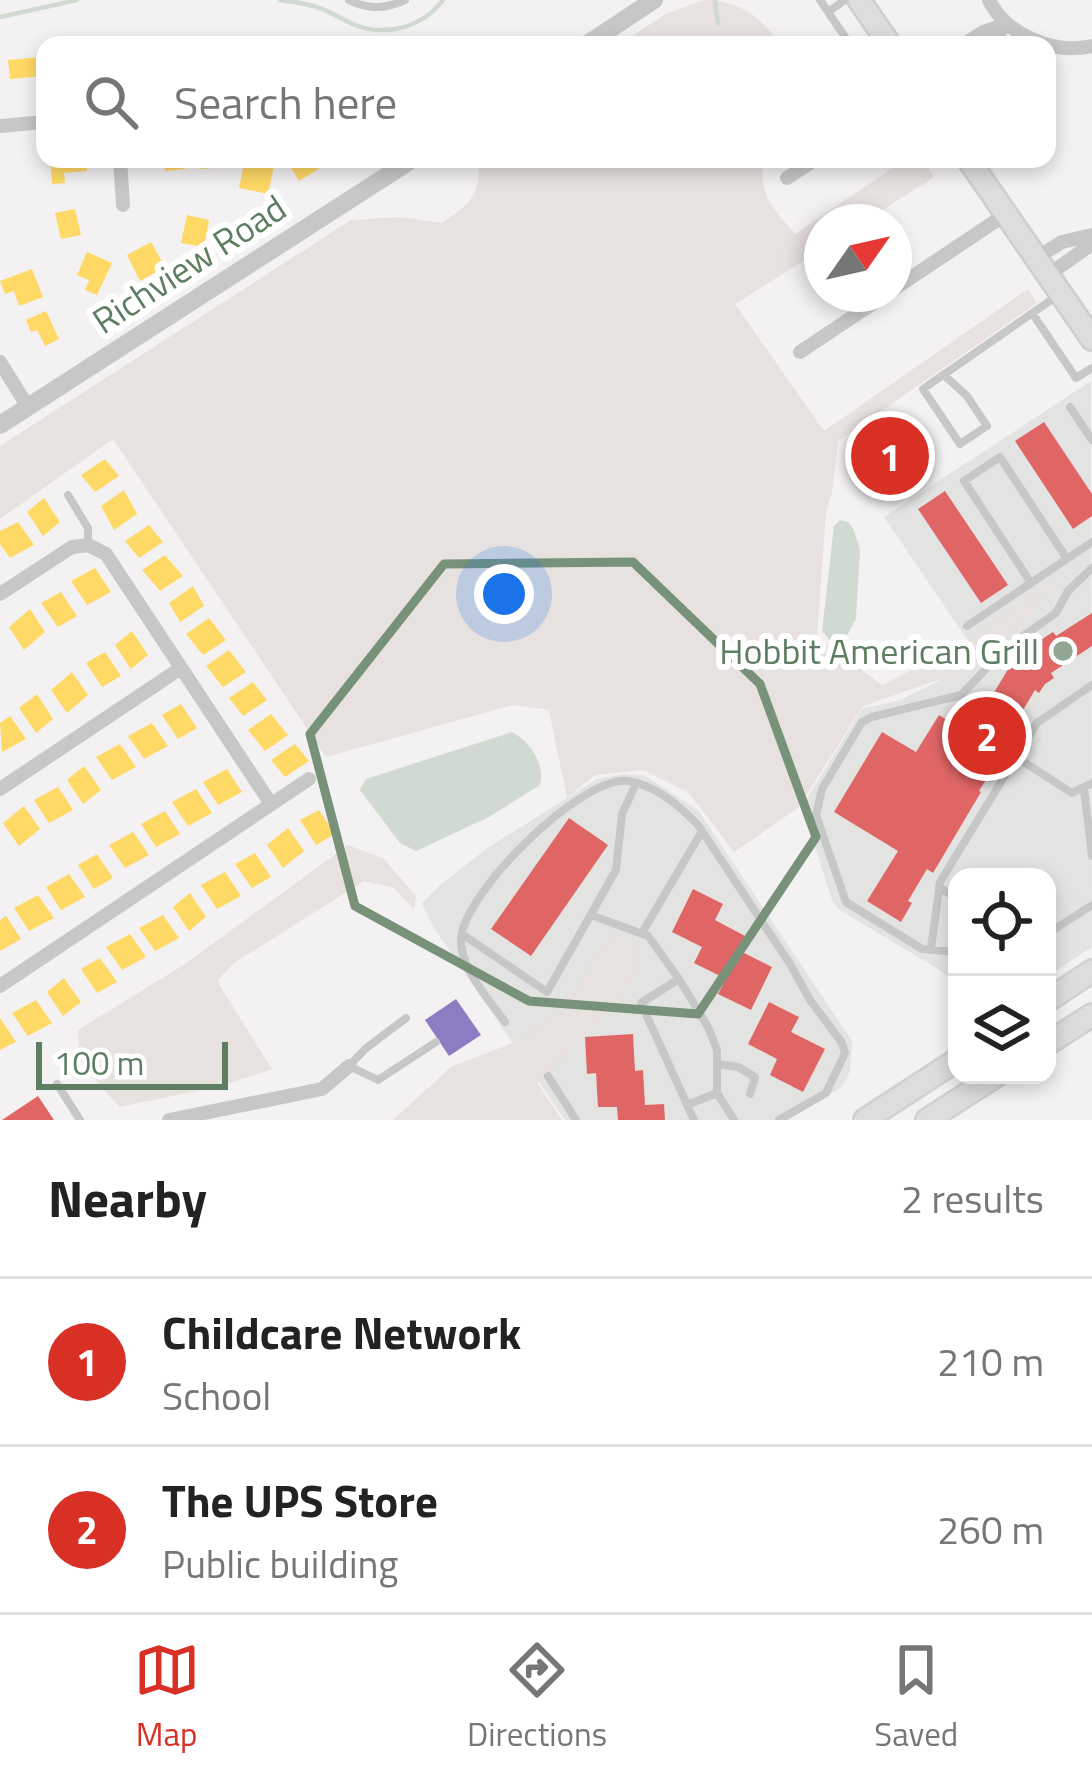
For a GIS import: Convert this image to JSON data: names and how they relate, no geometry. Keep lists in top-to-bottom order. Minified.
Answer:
{"streets":{"street":["Richview Road"]},"places":["Hobbit American Grill"],"scale_bar":"100 m","north":"top right","page":{"search":"Search here","pins":["1","2"],"scale":"100 m","heading":["Nearby","2 results"],"list":[{"mark":"1","name":"Childcare Network","note":"School","value":"210 m"},{"mark":"2","name":"The UPS Store","note":"Public building","value":"260 m"}],"nav":["Map","Directions","Saved"]}}
